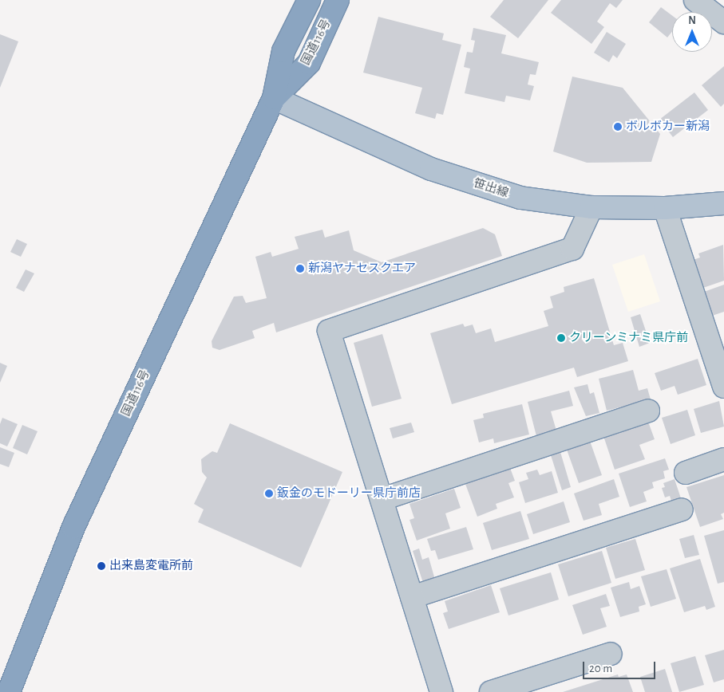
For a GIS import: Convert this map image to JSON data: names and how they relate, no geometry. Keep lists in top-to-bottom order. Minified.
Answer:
{"streets":{"highway":["国道116号"],"main road":["笹出線"]},"crossings":[["国道116号","笹出線"]],"places":["ボルボカー新潟","新潟ヤナセスクエア","クリーンミナミ県庁前","鈑金のモドーリー県庁前店","出来島変電所前"],"scale_bar":"20 m","north":"top"}
